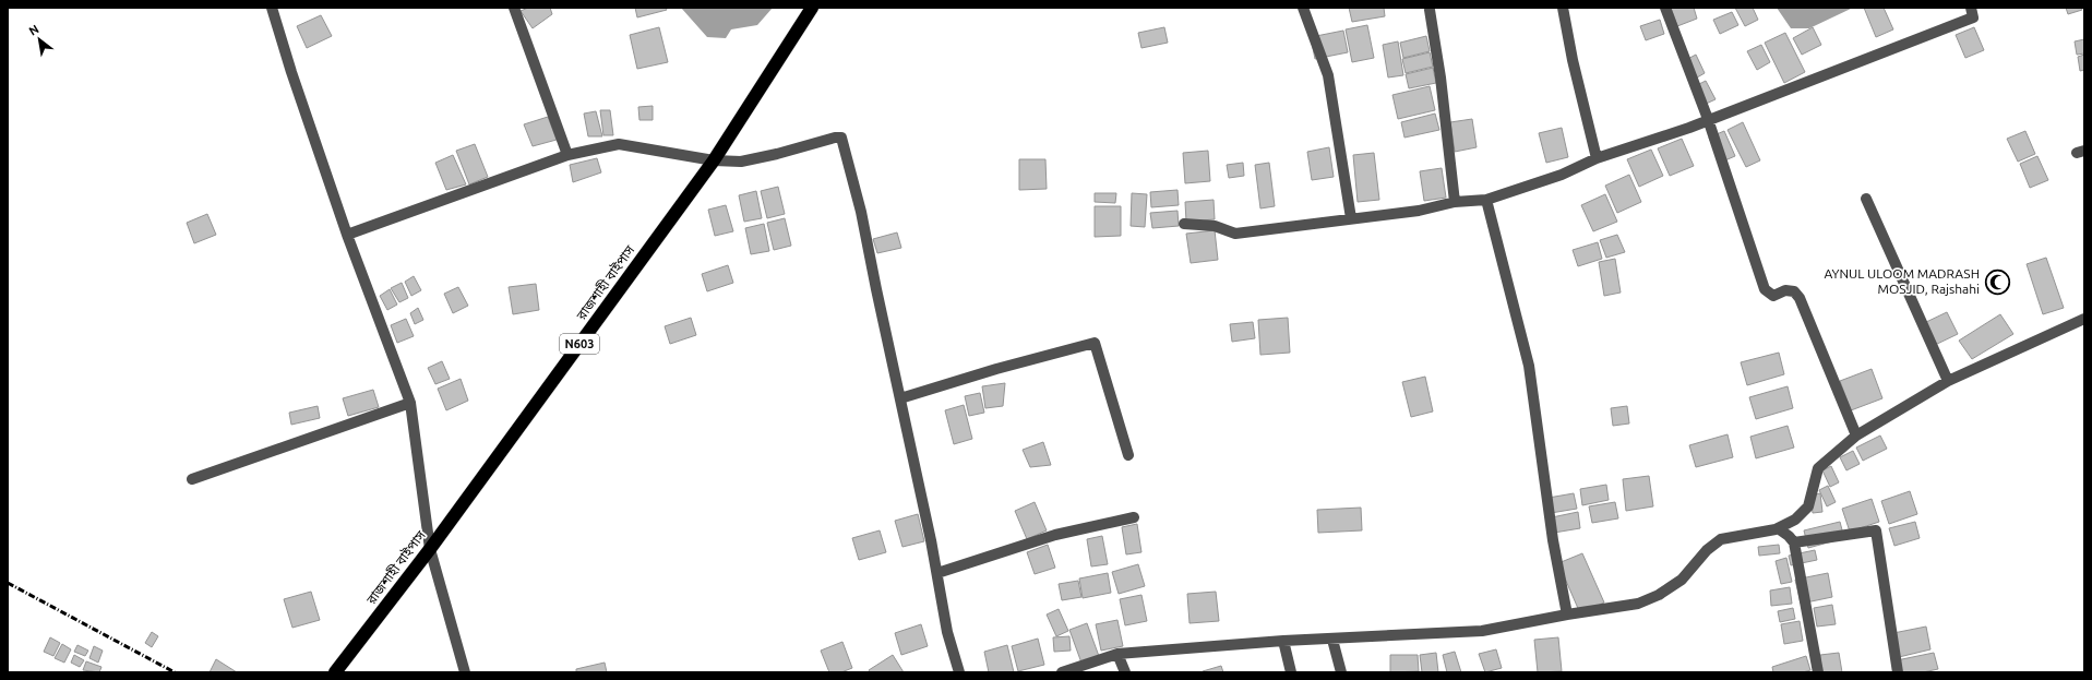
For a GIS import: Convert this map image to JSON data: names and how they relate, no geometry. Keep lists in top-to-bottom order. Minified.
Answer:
{"streets":{"highway":["রাজশাহী বাইপাস","N603"]},"places":{"mosque":["AYNUL ULOOM MADRASH MOSJID, Rajshahi"]},"north":"top left"}
